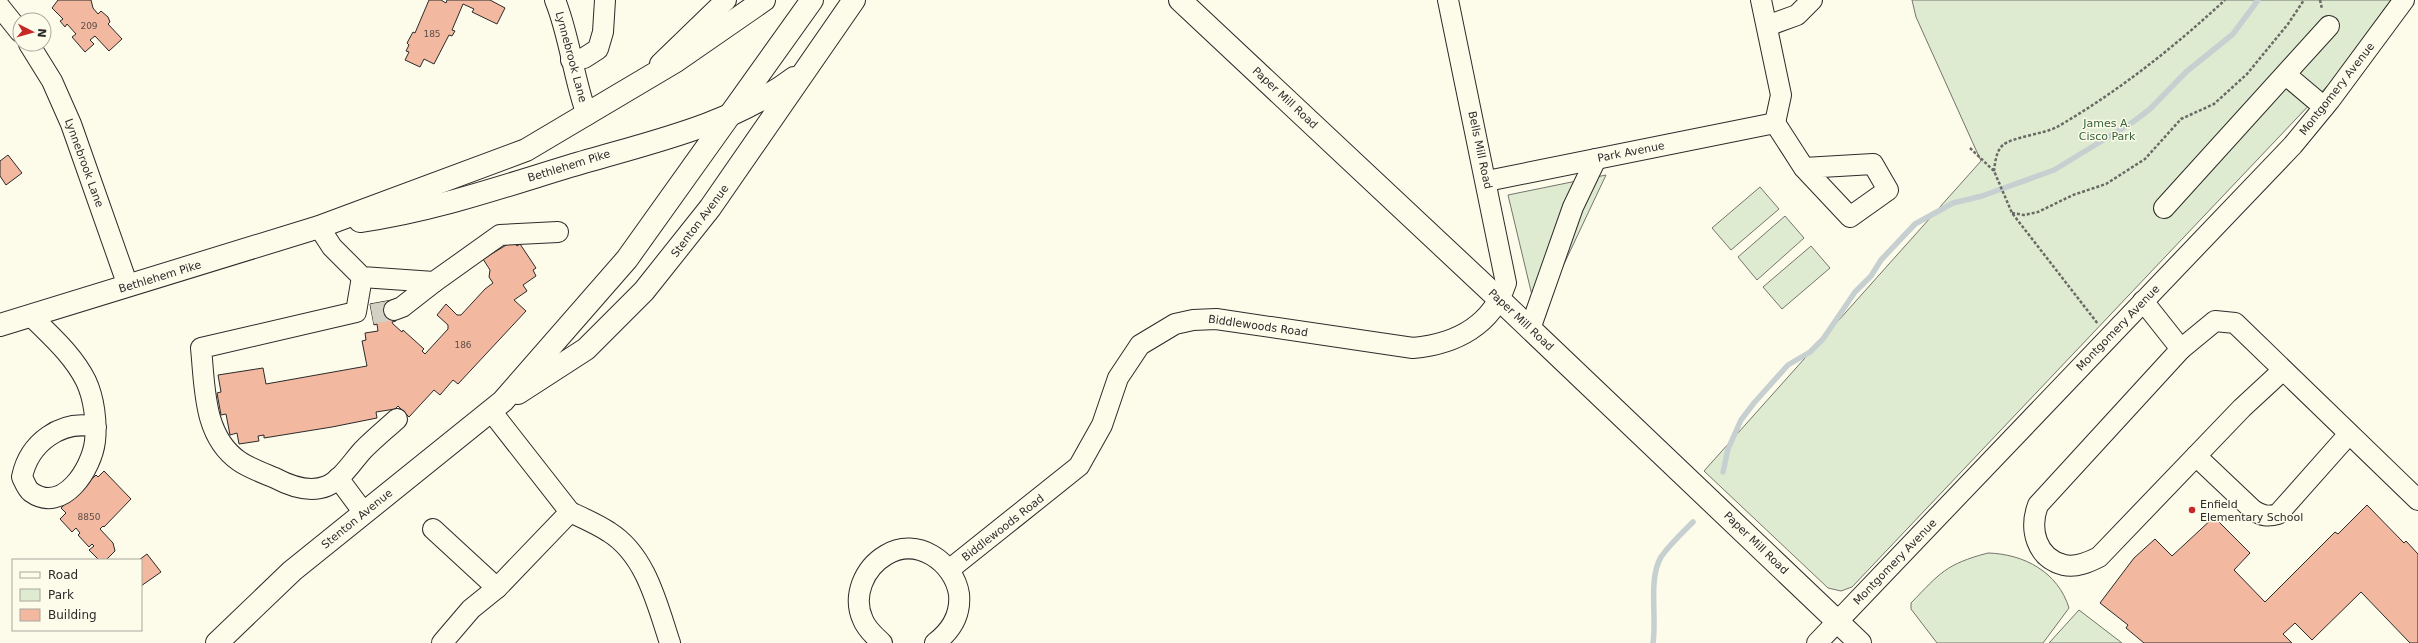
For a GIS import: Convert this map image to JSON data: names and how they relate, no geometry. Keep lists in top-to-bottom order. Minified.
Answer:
{"streets":{"main road":["Paper Mill Road","Bethlehem Pike","Stenton Avenue"],"street":["Lynnebrook Lane","Montgomery Avenue","Bells Mill Road","Park Avenue","Biddlewoods Road"]},"crossings":[["Lynnebrook Lane","Bethlehem Pike"],["Montgomery Avenue","Paper Mill Road"],["Paper Mill Road","Bells Mill Road"],["Paper Mill Road","Biddlewoods Road"],["Bells Mill Road","Park Avenue"],["Bells Mill Road","Biddlewoods Road"],["Bethlehem Pike","Stenton Avenue"]],"parks":["James A. Cisco Park"],"places":["Enfield Elementary School"],"house_numbers":["209","185","186","8850"],"legend":["Road","Park","Building"],"north":"right"}
